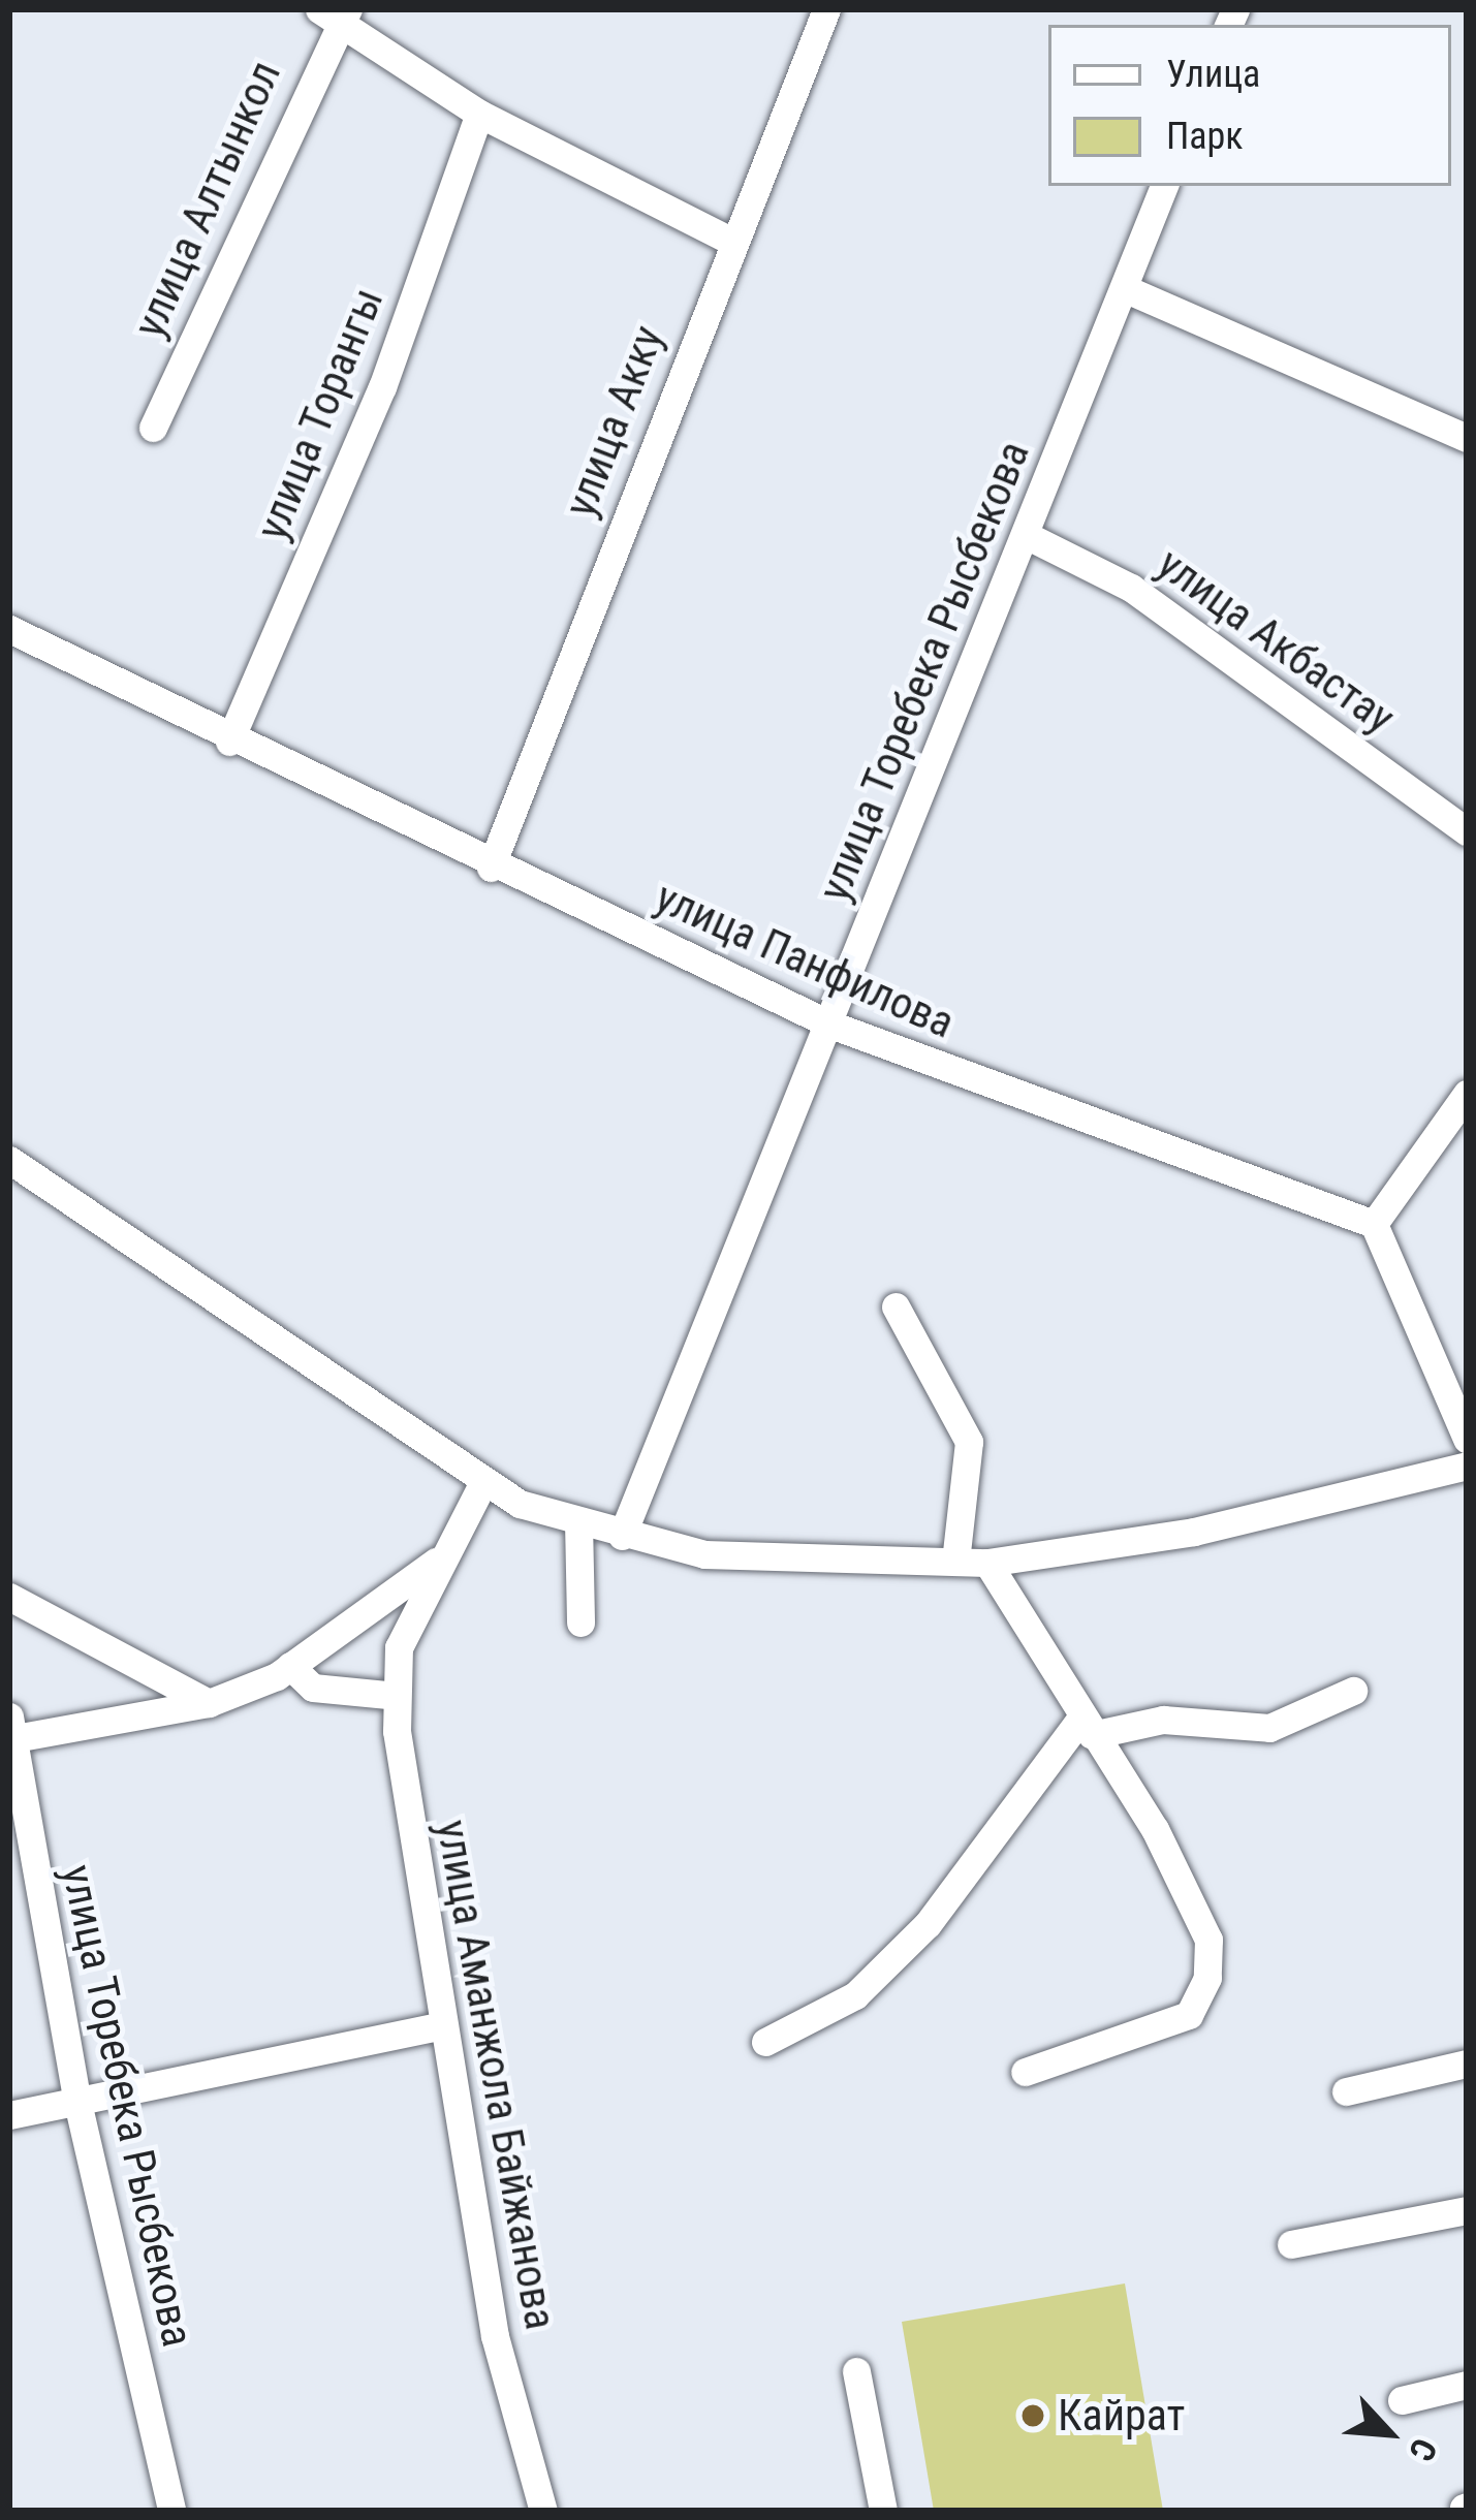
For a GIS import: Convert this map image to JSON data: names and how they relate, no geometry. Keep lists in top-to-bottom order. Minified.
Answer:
{"streets":{"street":["улица Алтынкол","улица Торангы","улица Акку","улица Акбастау","улица Торебека Рысбекова","улица Панфилова","улица Аманжола Байжанова"]},"crossings":[["улица Торангы","улица Панфилова"],["улица Акку","улица Панфилова"],["улица Акбастау","улица Торебека Рысбекова"],["улица Торебека Рысбекова","улица Панфилова"]],"places":["Кайрат"],"legend":["Улица","Парк"],"north":"bottom right"}
